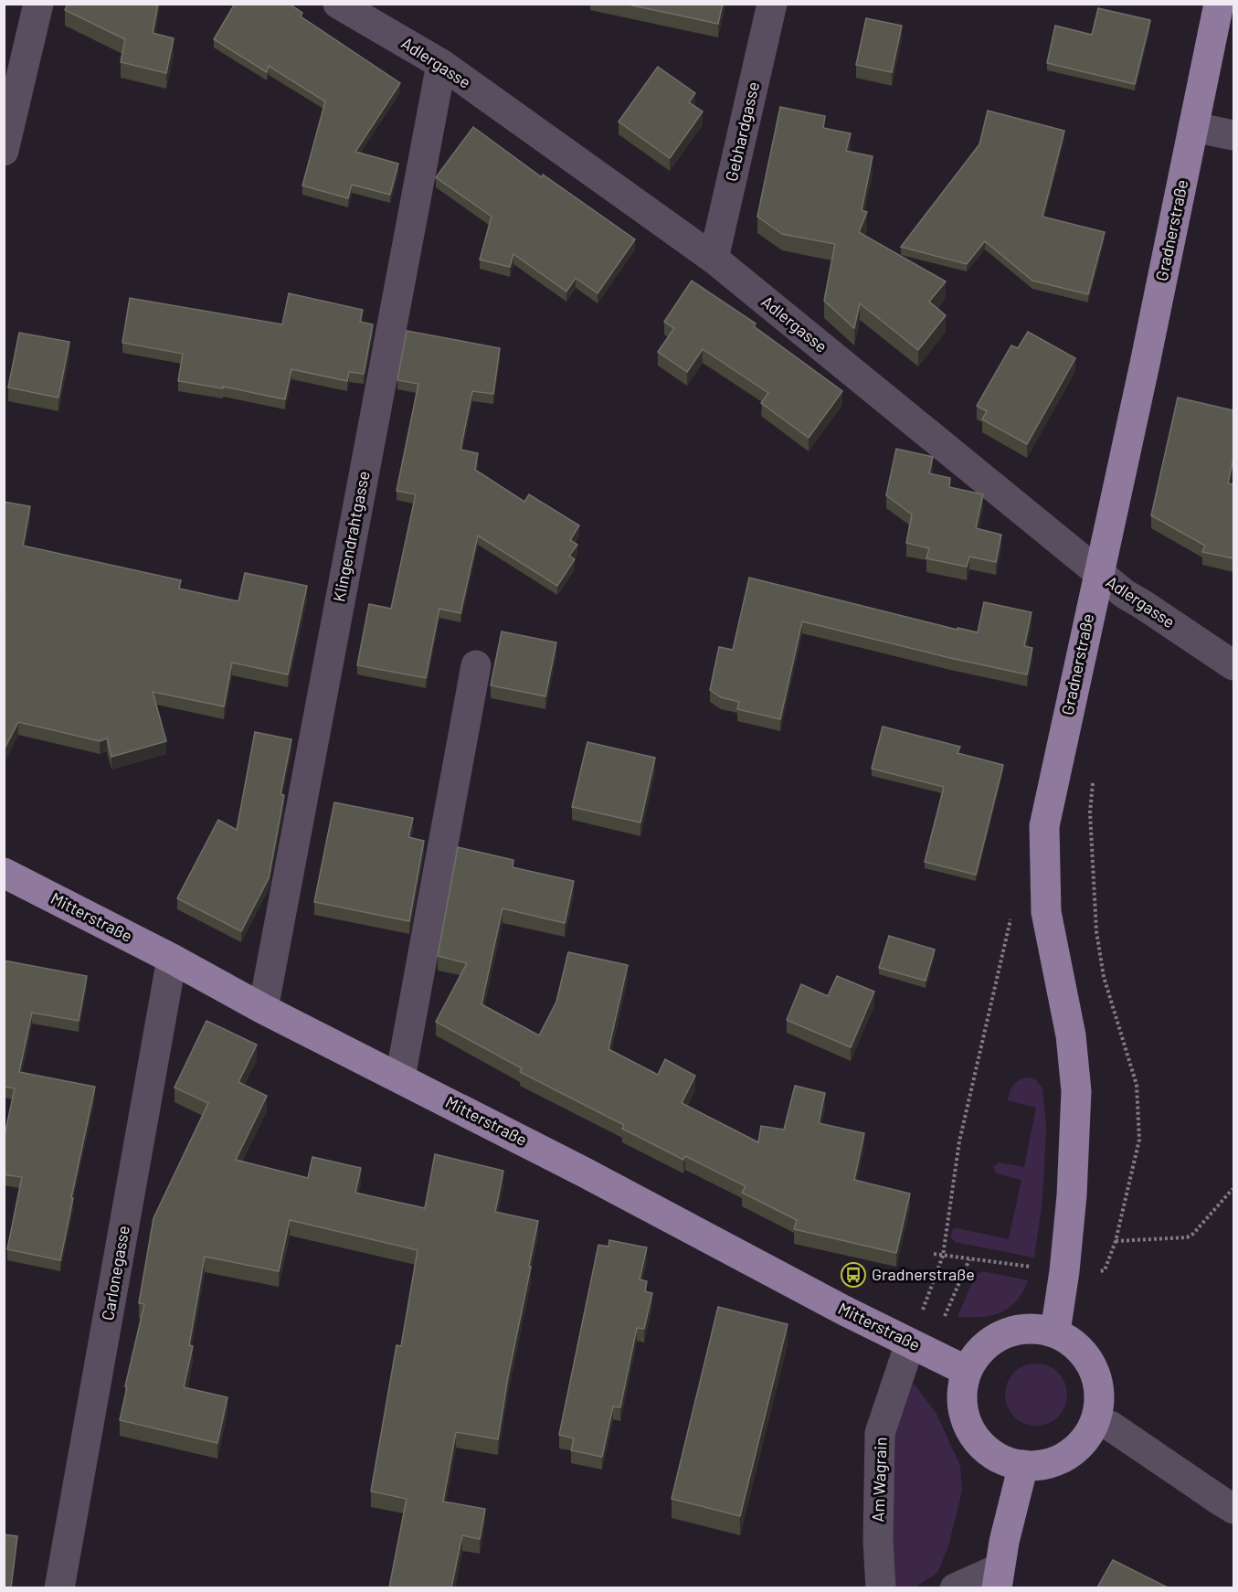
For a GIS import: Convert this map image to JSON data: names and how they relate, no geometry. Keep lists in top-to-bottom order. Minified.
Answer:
{"streets":{"main road":["Gradnerstraße","Mitterstraße"],"street":["Adlergasse","Gebhardgasse","Klingendrahtgasse","Carlonegasse","Am Wagrain"]},"crossings":[["Adlergasse","Gebhardgasse"],["Adlergasse","Gradnerstraße"],["Adlergasse","Klingendrahtgasse"],["Gradnerstraße","Mitterstraße"],["Klingendrahtgasse","Mitterstraße"],["Mitterstraße","Carlonegasse"],["Mitterstraße","Am Wagrain"]],"places":{"bus stop":["Gradnerstraße"]}}
